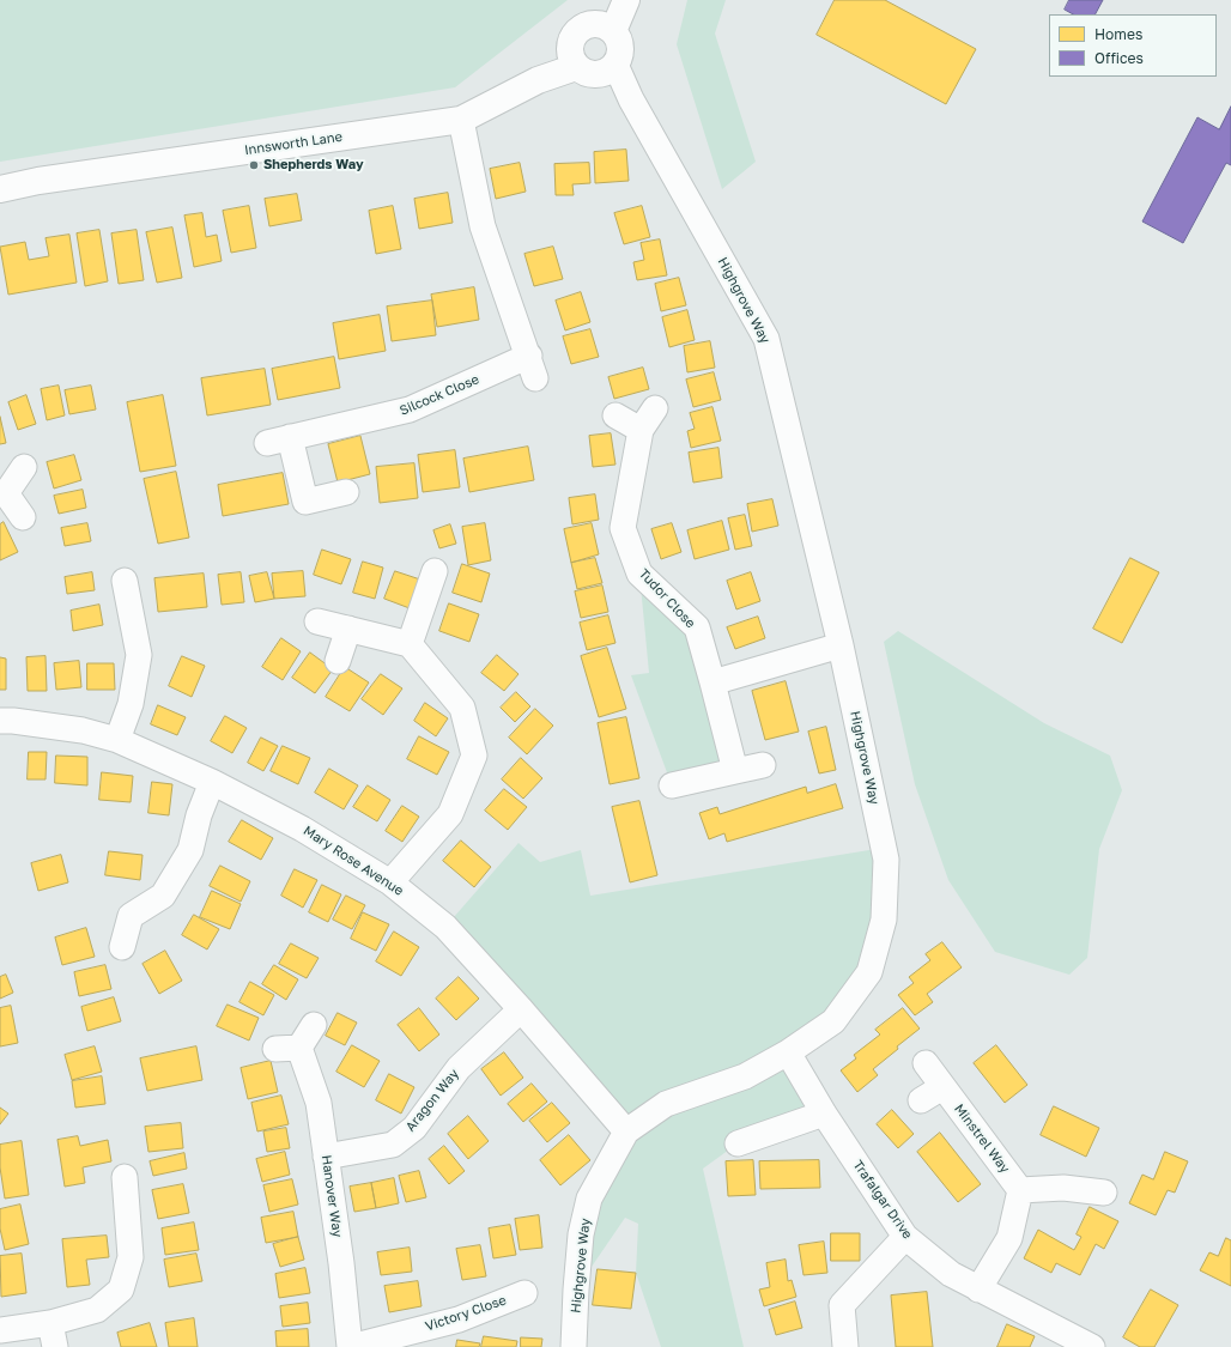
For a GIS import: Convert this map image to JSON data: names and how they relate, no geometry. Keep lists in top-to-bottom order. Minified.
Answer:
{"streets":{"street":["Innsworth Lane","Highgrove Way","Silcock Close","Tudor Close","Mary Rose Avenue","Aragon Way","Minstrel Way","Hanover Way","Trafalgar Drive","Victory Close"]},"crossings":[["Innsworth Lane","Highgrove Way"],["Innsworth Lane","Silcock Close"],["Highgrove Way","Mary Rose Avenue"],["Highgrove Way","Trafalgar Drive"],["Mary Rose Avenue","Aragon Way"],["Aragon Way","Hanover Way"],["Hanover Way","Victory Close"]],"places":["Shepherds Way"],"legend":["Homes","Offices"]}
